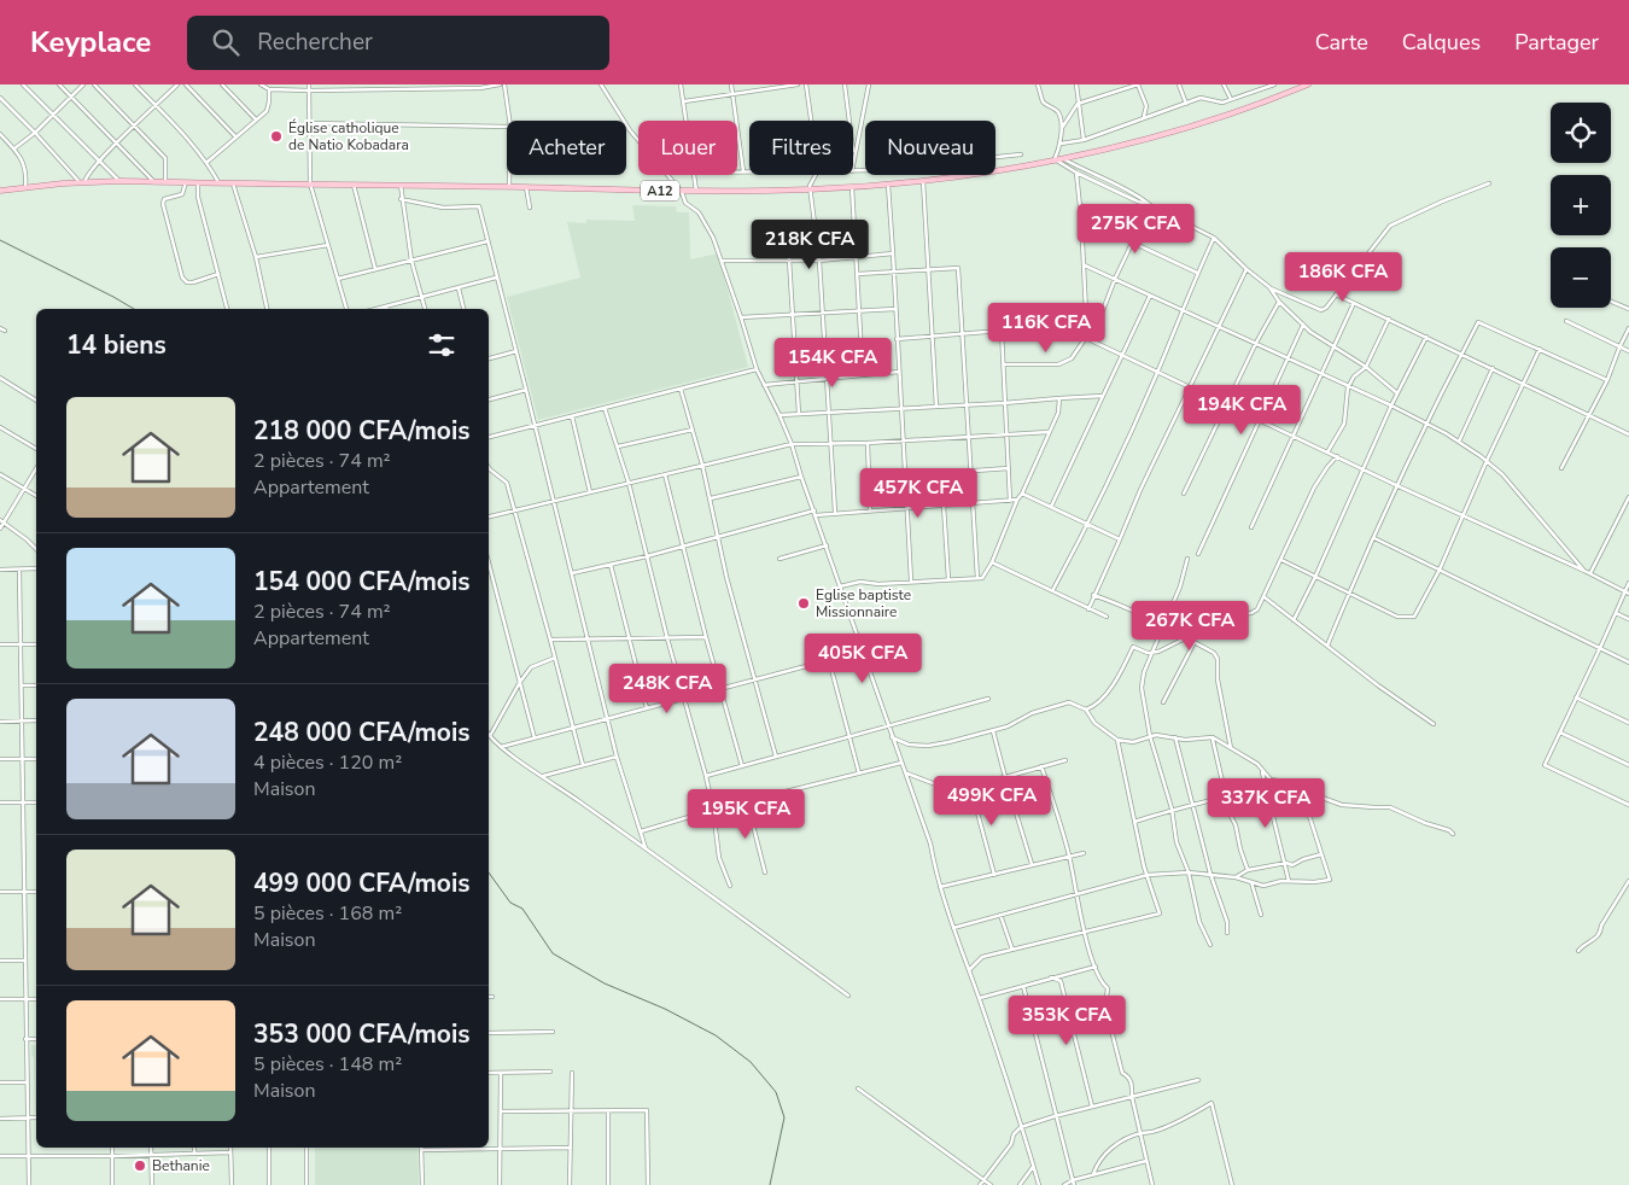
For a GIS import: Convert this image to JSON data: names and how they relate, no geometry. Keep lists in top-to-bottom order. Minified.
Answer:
{"streets":{"main road":["A12"]},"places":["Église catholique de Natio Kobadara","Eglise baptiste Missionnaire","Bethanie"],"page":{"header":"Keyplace","search":"Rechercher","nav":["Carte","Calques","Partager"],"map_buttons":["+","−"],"chip":["Acheter","Louer","Filtres","Nouveau"],"price":["275K CFA","218K CFA","186K CFA","116K CFA","154K CFA","194K CFA","457K CFA","267K CFA","405K CFA","248K CFA","499K CFA","337K CFA","195K CFA","353K CFA"],"heading":"14 biens","list":[{"name":"218 000 CFA/mois","note":"2 pièces · 74 m² · Appartement"},{"name":"154 000 CFA/mois","note":"2 pièces · 74 m² · Appartement"},{"name":"248 000 CFA/mois","note":"4 pièces · 120 m² · Maison"},{"name":"499 000 CFA/mois","note":"5 pièces · 168 m² · Maison"},{"name":"353 000 CFA/mois","note":"5 pièces · 148 m² · Maison"}]}}
